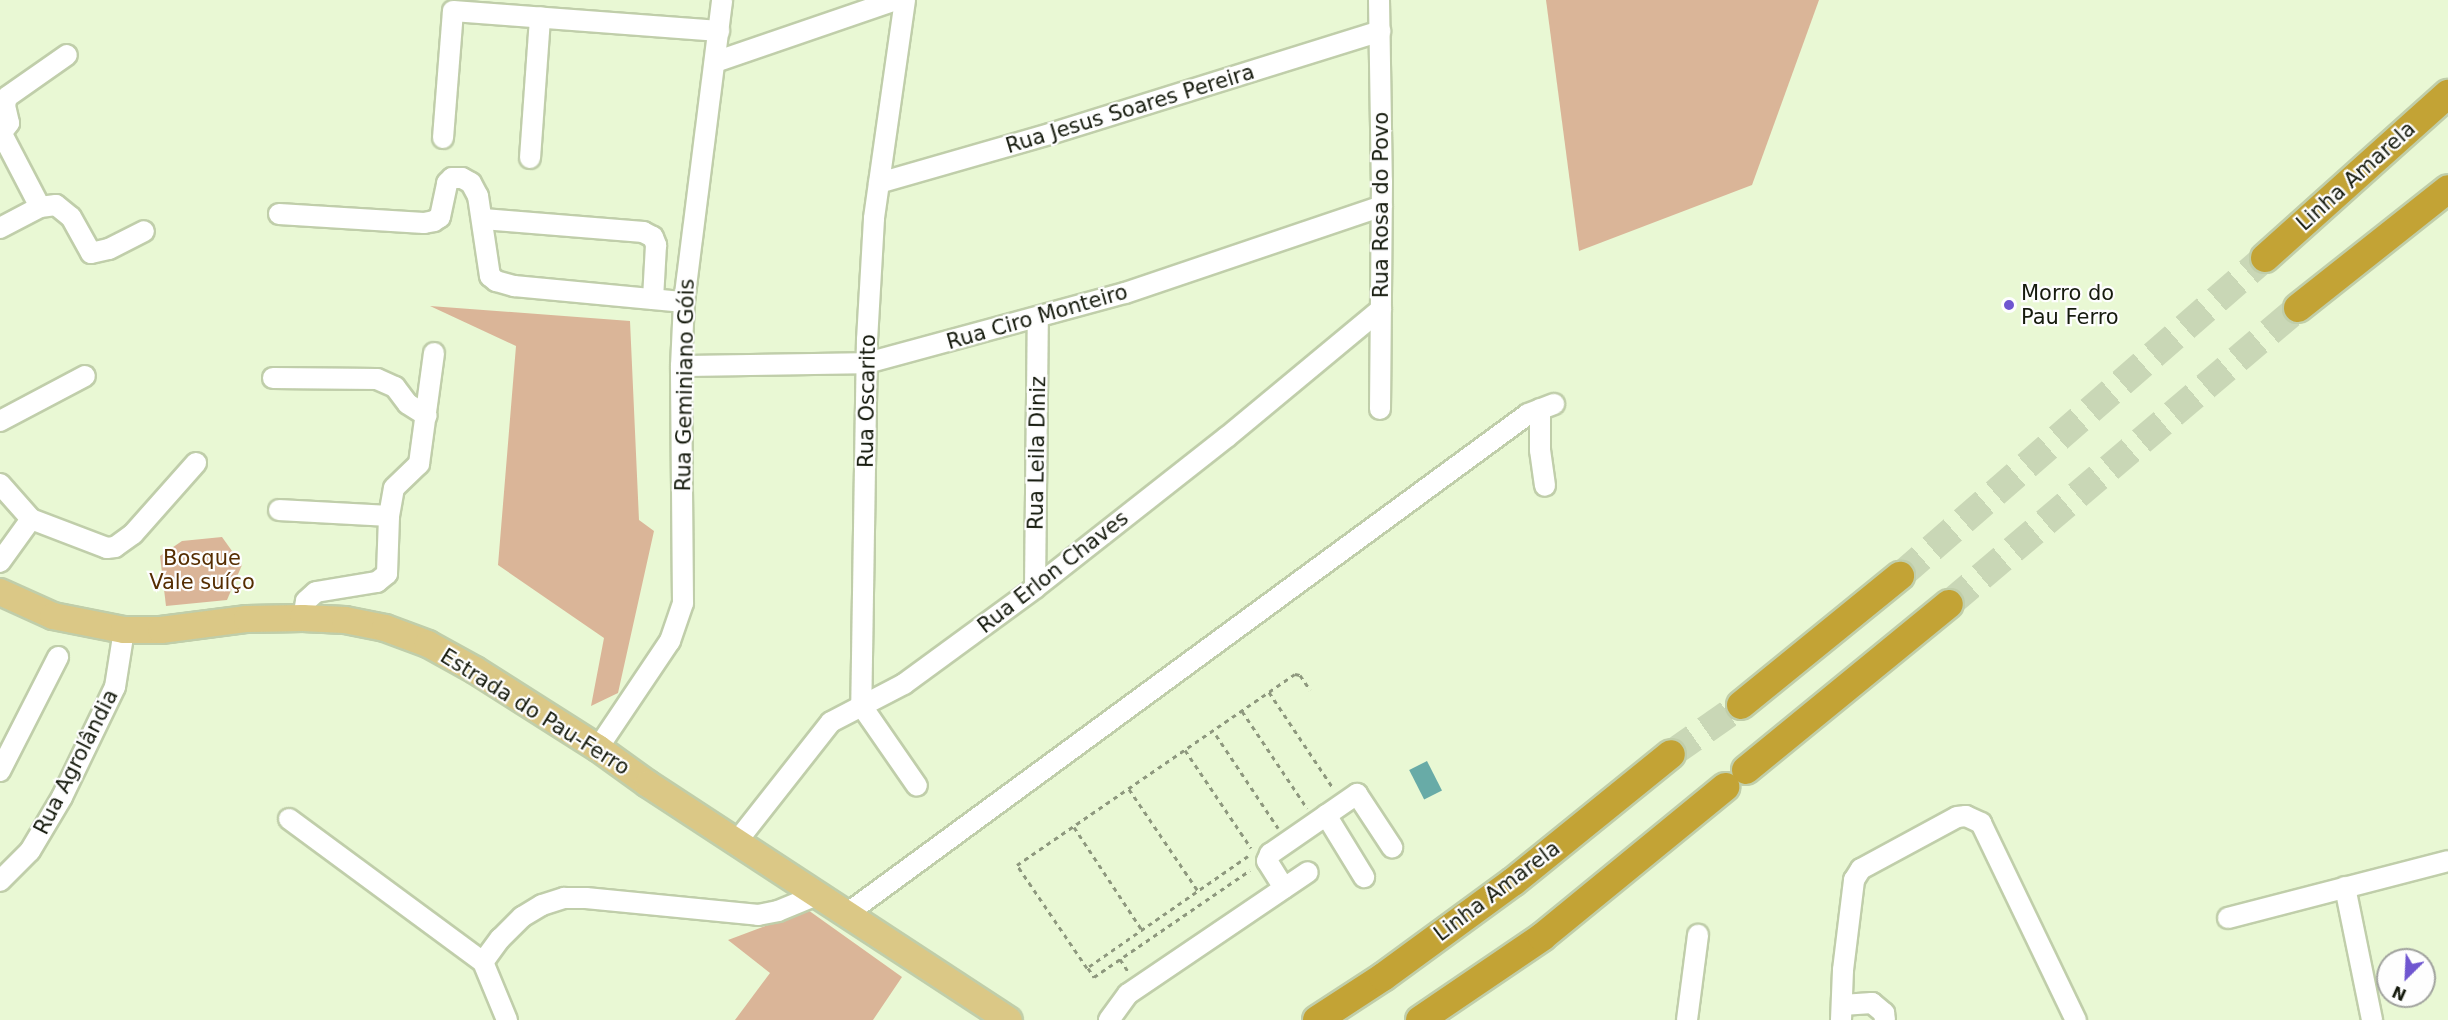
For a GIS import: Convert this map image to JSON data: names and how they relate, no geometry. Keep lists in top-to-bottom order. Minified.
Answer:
{"streets":{"highway":["Linha Amarela"],"main road":["Estrada do Pau-Ferro"],"street":["Rua Jesus Soares Pereira","Rua Rosa do Povo","Rua Ciro Monteiro","Rua Geminiano Góis","Rua Oscarito","Rua Leila Diniz","Rua Erlon Chaves","Rua Agrolândia"]},"crossings":[["Rua Jesus Soares Pereira","Rua Rosa do Povo"],["Rua Jesus Soares Pereira","Rua Oscarito"],["Rua Rosa do Povo","Rua Ciro Monteiro"],["Rua Rosa do Povo","Rua Erlon Chaves"],["Rua Ciro Monteiro","Rua Geminiano Góis"],["Rua Ciro Monteiro","Rua Oscarito"],["Rua Ciro Monteiro","Rua Leila Diniz"],["Rua Geminiano Góis","Estrada do Pau-Ferro"],["Rua Oscarito","Rua Erlon Chaves"],["Rua Leila Diniz","Rua Erlon Chaves"],["Rua Erlon Chaves","Estrada do Pau-Ferro"],["Estrada do Pau-Ferro","Rua Agrolândia"]],"parks":["Bosque Vale suíço"],"places":["Morro do Pau Ferro"],"north":"bottom left"}
